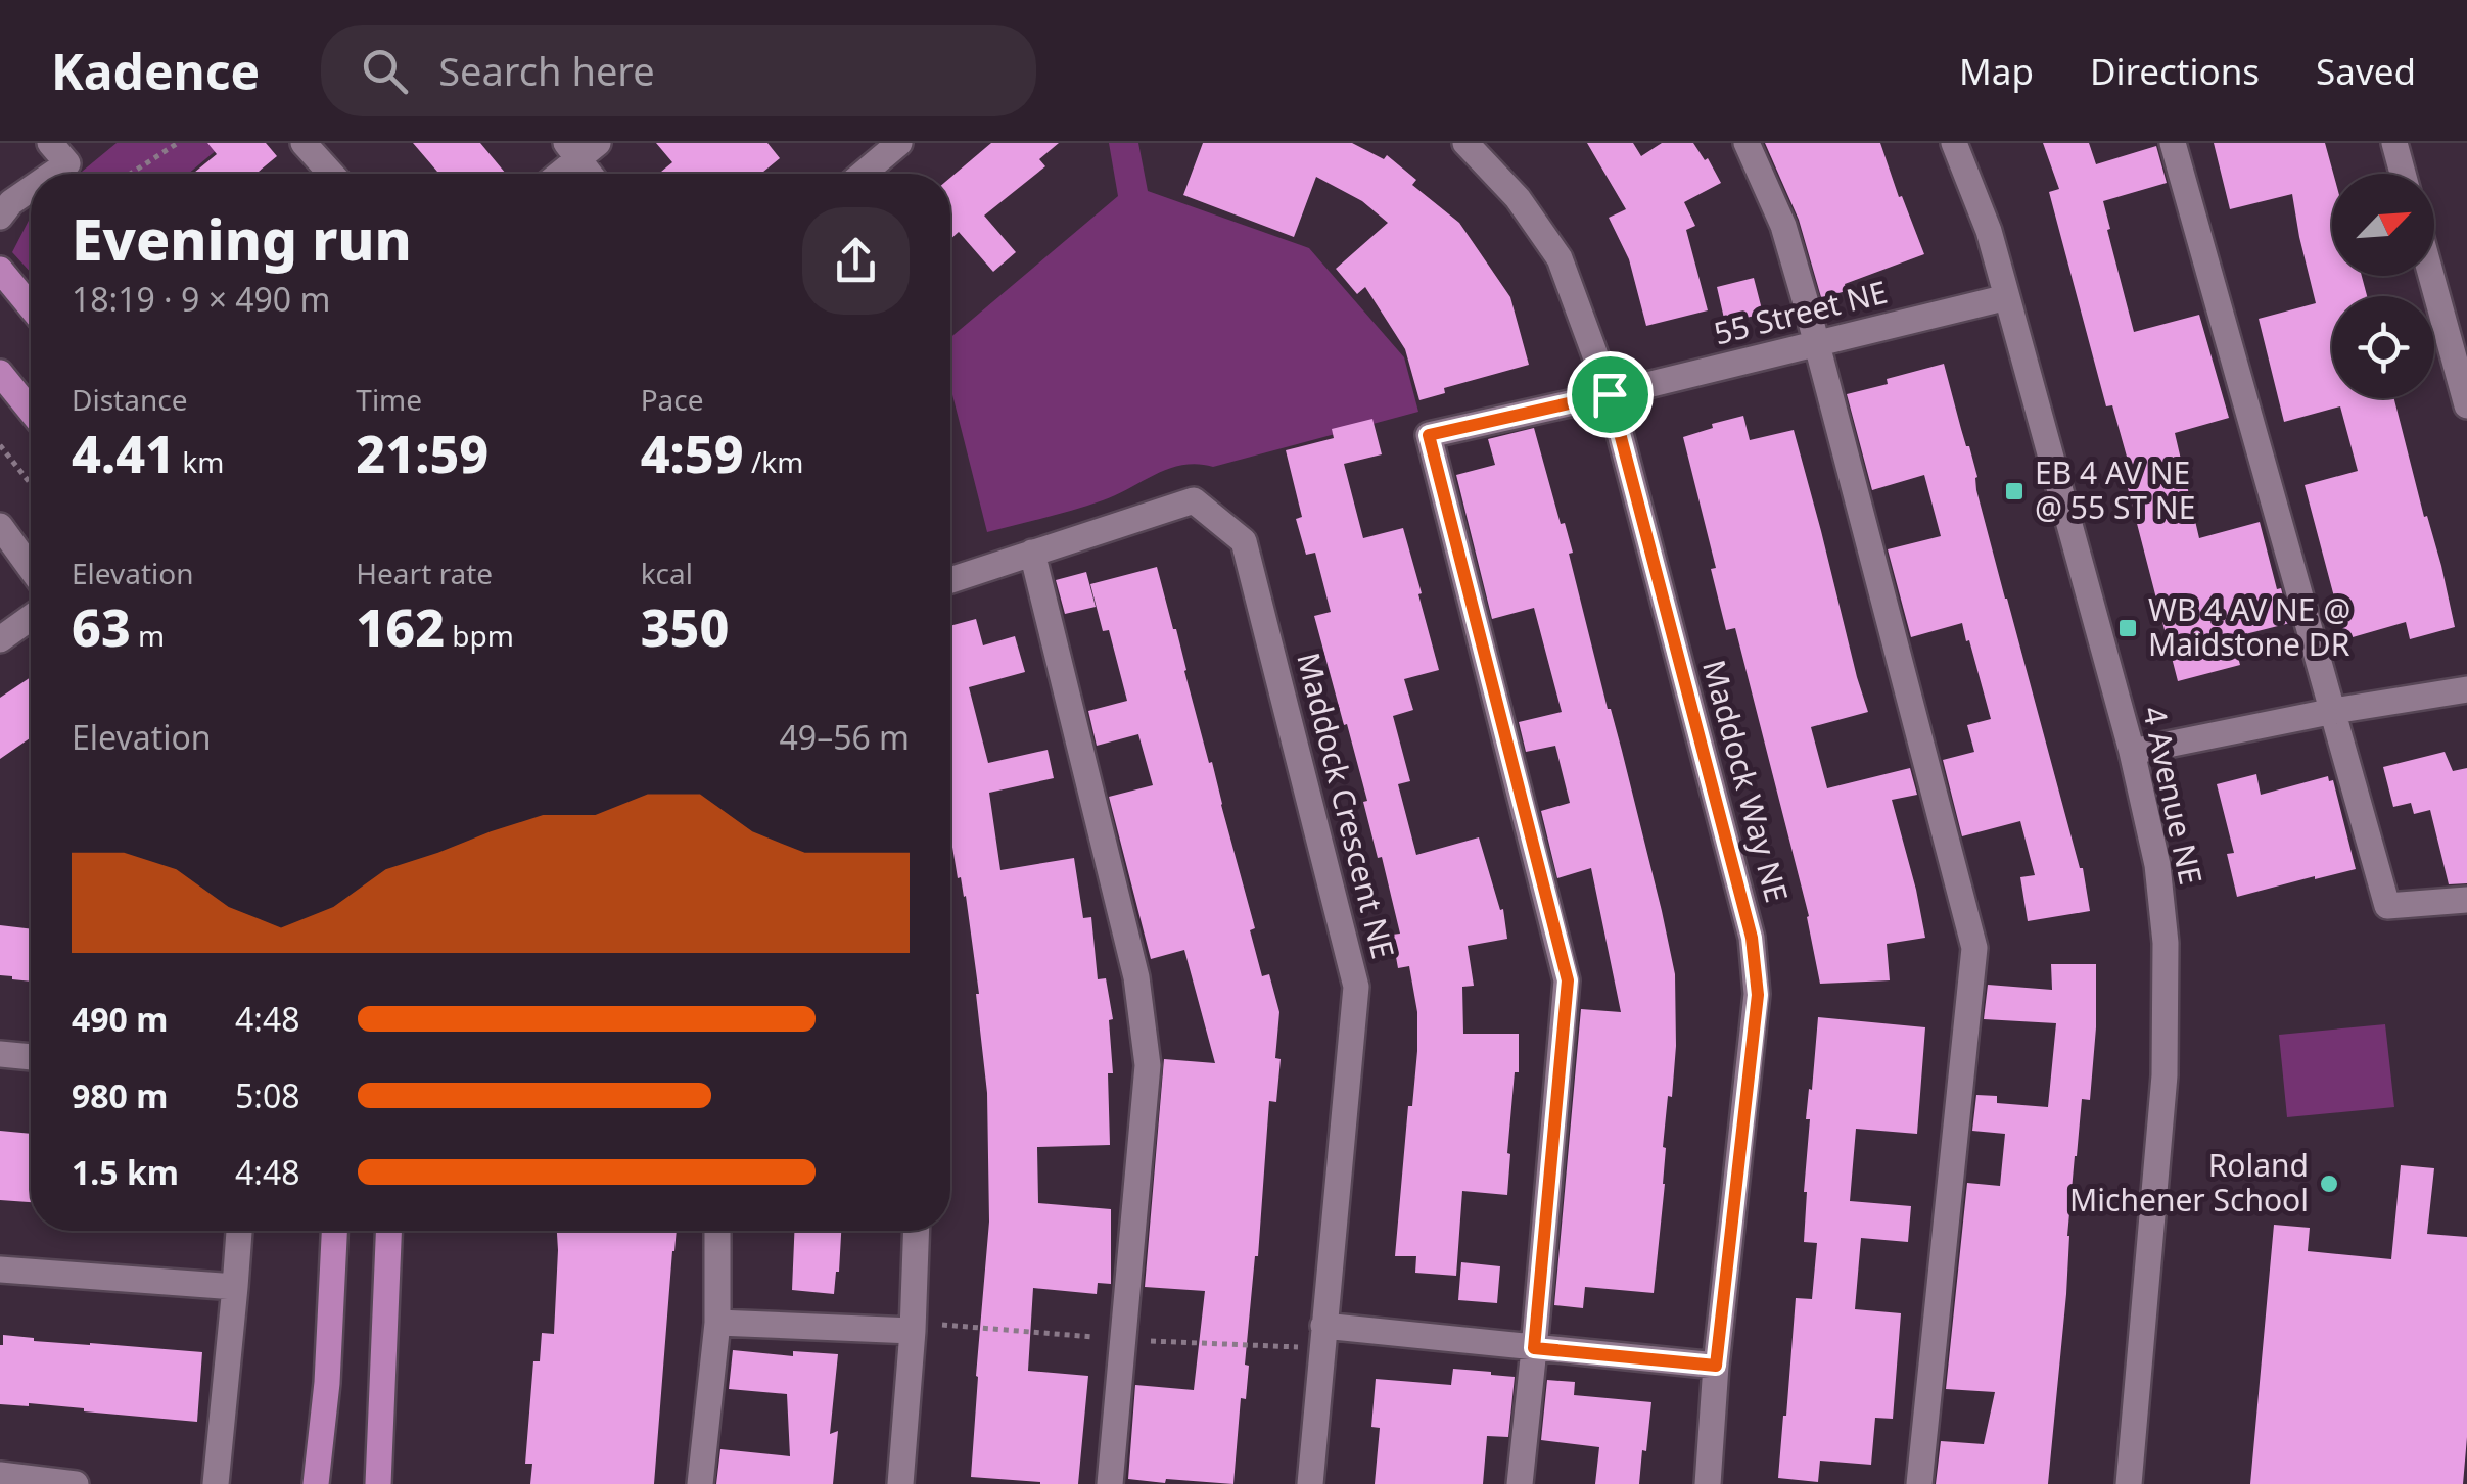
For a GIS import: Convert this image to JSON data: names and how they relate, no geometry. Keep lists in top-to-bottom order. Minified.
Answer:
{"streets":{"street":["55 Street NE","Maddock Way NE","4 Avenue NE","Maddock Crescent NE"]},"crossings":[["55 Street NE","Maddock Way NE"],["55 Street NE","4 Avenue NE"]],"places":{"transit":["EB 4 AV NE @ 55 ST NE","WB 4 AV NE @ Maidstone DR"],"other":["Roland Michener School"]},"north":"top right","page":{"header":"Kadence","search":"Search here","nav":["Map","Directions","Saved"],"heading":["Evening run","18:19 · 9 × 490 m"],"stats":[["Distance","4.41 km"],["Time","21:59"],["Pace","4:59 /km"],["Elevation","63 m"],["Heart rate","162 bpm"],["kcal","350"]],"chart":["Elevation","49–56 m"],"list":[{"name":"490 m","note":"4:48"},{"name":"980 m","note":"5:08"},{"name":"1.5 km","note":"4:48"}]}}
